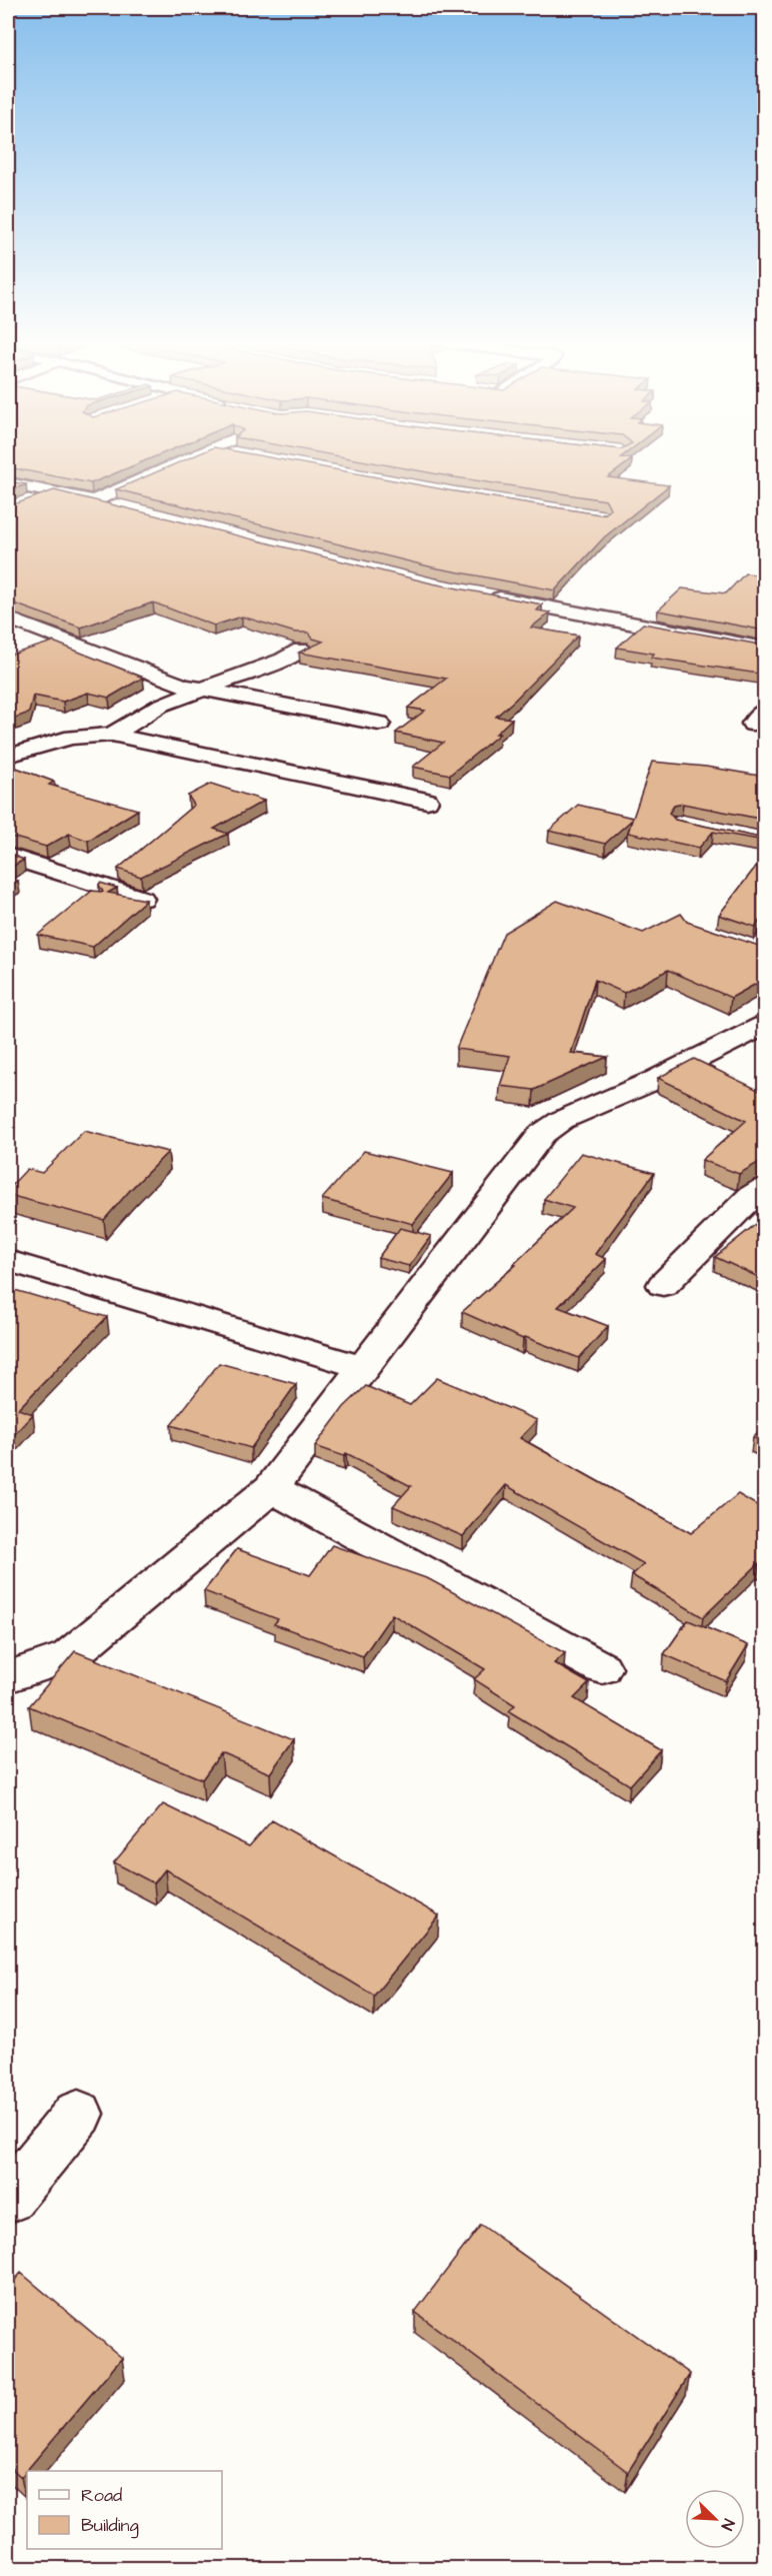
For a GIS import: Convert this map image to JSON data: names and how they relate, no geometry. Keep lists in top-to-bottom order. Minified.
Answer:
{"legend":["Road","Building"],"north":"bottom right"}
